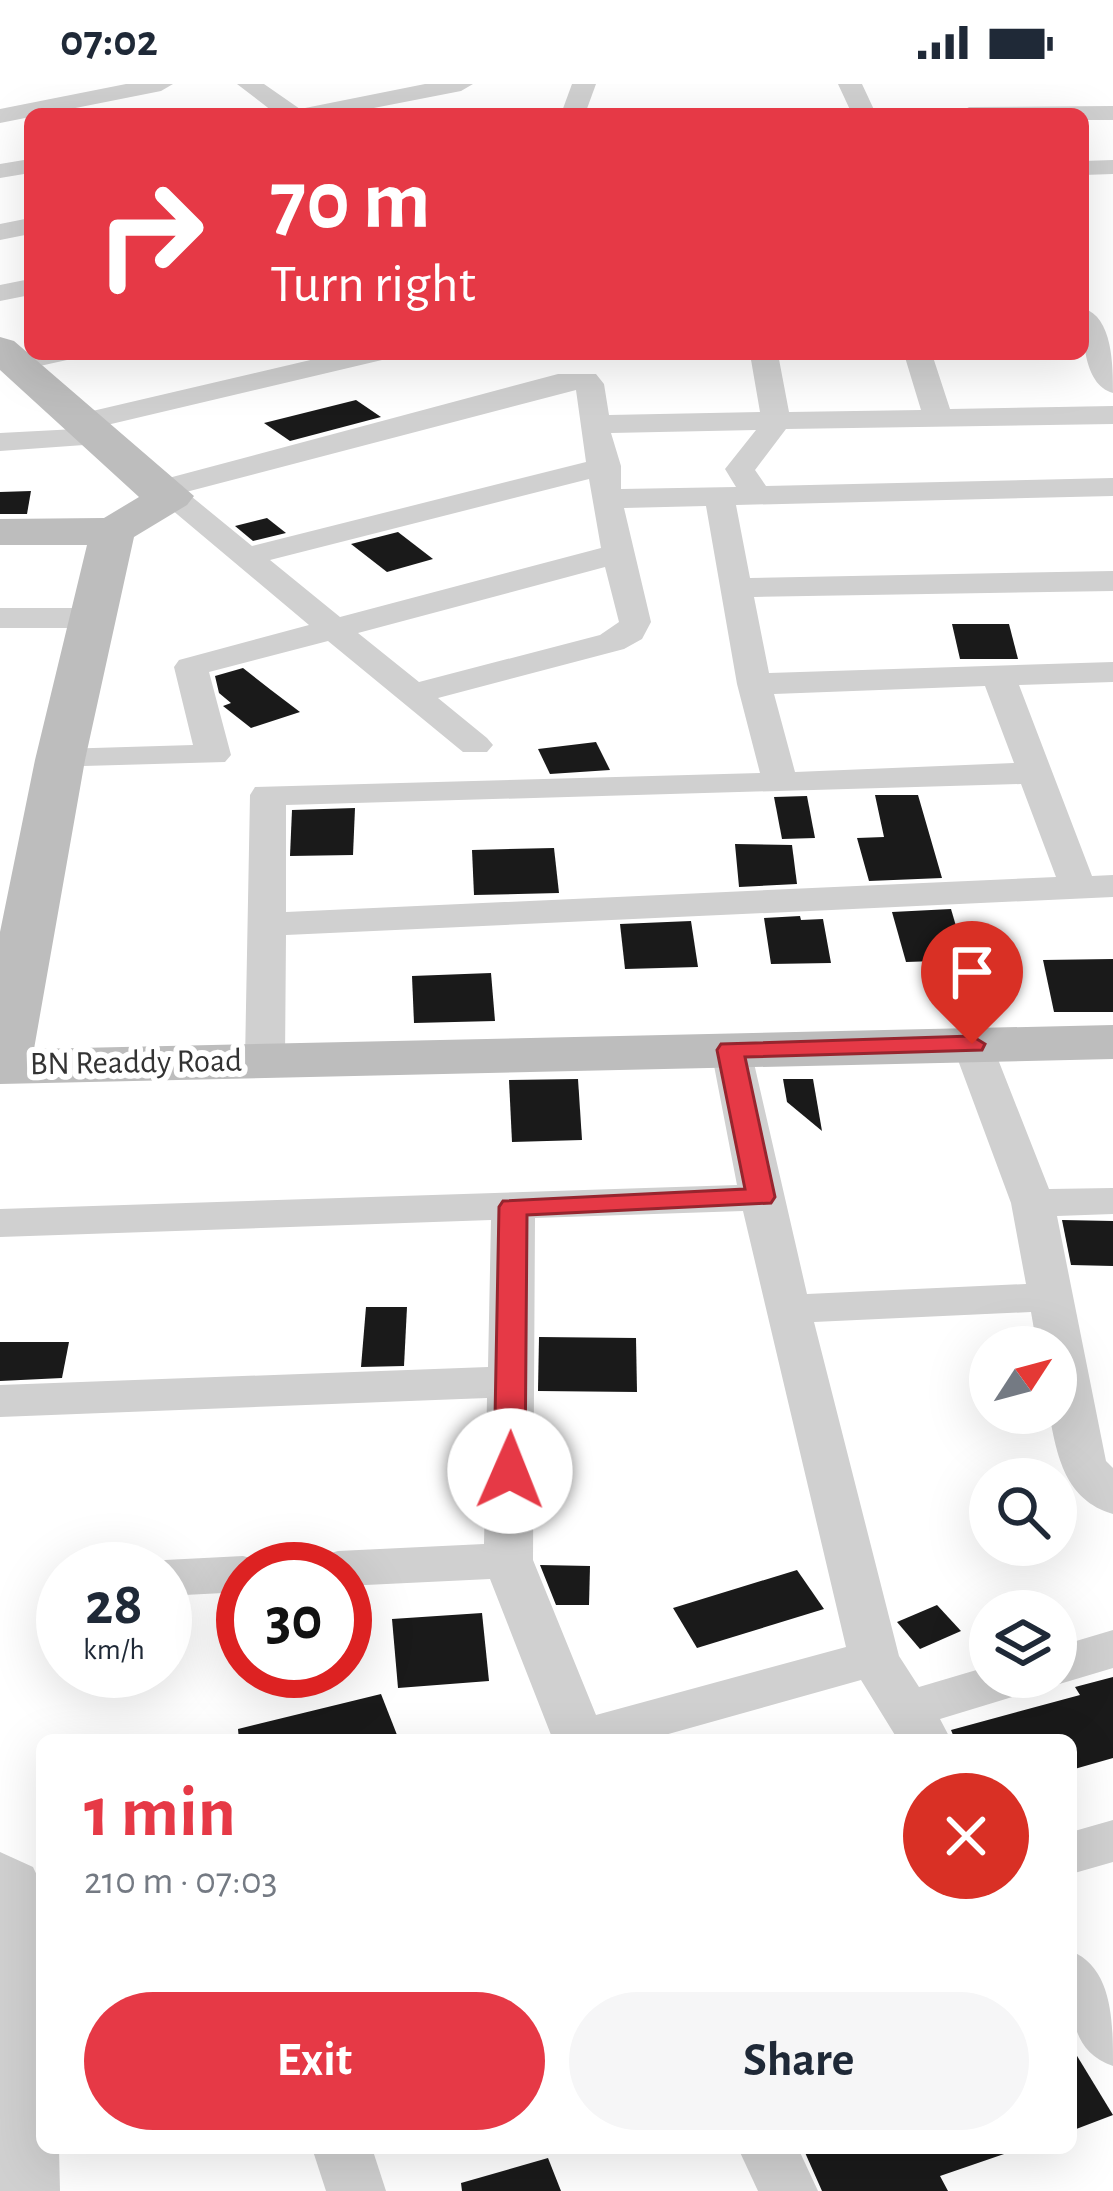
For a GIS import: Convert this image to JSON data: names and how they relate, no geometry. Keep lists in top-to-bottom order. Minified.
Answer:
{"streets":{"street":["BN Readdy Road"]},"north":"top right","page":{"status":"07:02","turn":["70 m","Turn right"],"speed":"28 km/h","limit":"30","heading":["1 min","210 m · 07:03"],"buttons":["Exit","Share"]}}
